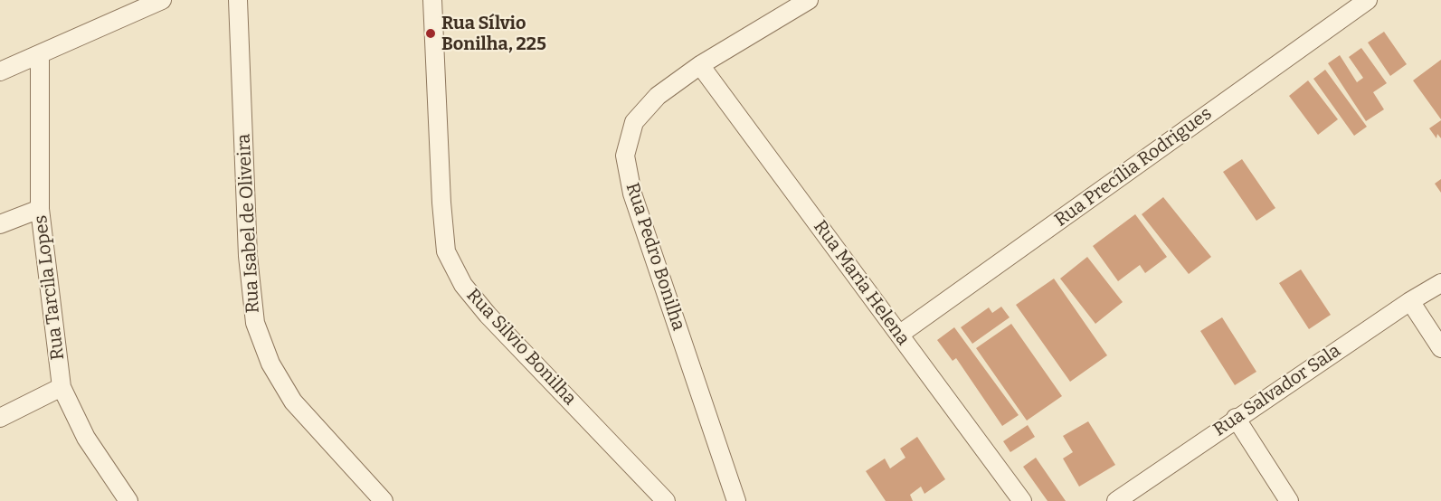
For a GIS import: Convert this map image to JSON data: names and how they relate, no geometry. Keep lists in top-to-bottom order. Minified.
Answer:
{"streets":{"street":["Rua Precília Rodrigues","Rua Isabel de Oliveira","Rua Pedro Bonilha","Rua Maria Helena","Rua Tarcila Lopes","Rua Silvio Bonilha","Rua Salvador Sala"]},"crossings":[["Rua Precília Rodrigues","Rua Maria Helena"],["Rua Pedro Bonilha","Rua Maria Helena"]],"places":["Rua Sílvio Bonilha, 225"]}
